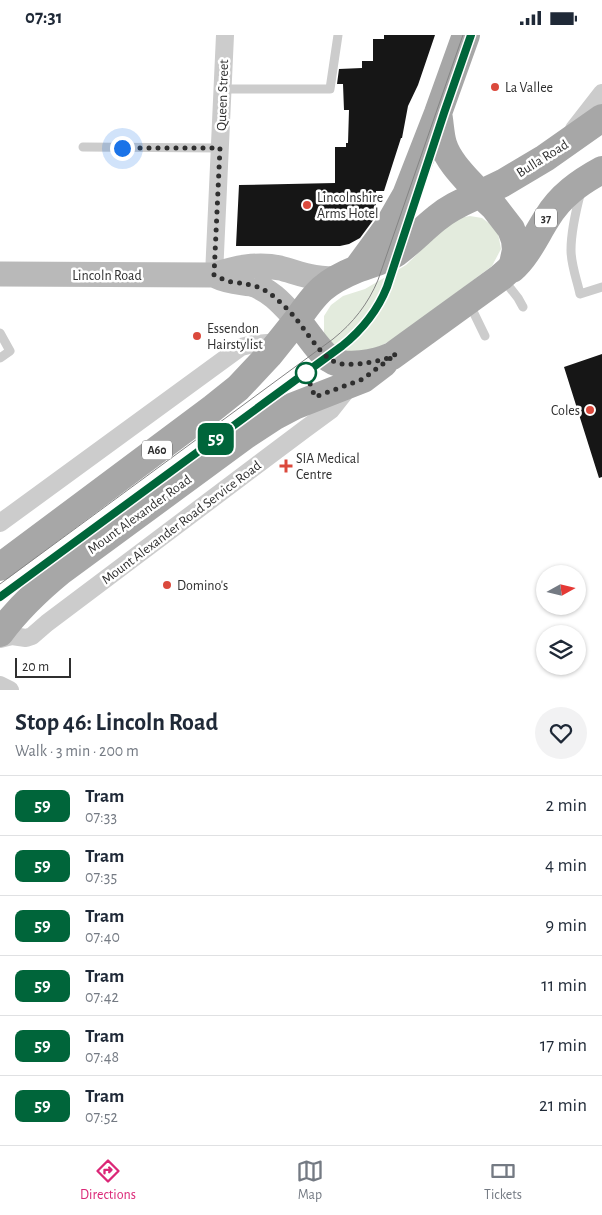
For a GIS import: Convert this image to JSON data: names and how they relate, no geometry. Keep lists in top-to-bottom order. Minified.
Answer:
{"streets":{"main road":["Bulla Road","37","Lincoln Road","A60","Mount Alexander Road"],"street":["Queen Street","Mount Alexander Road Service Road"]},"crossings":[["Queen Street","Lincoln Road"],["Bulla Road","37"],["37","Lincoln Road"],["37","A60"],["37","Mount Alexander Road"],["Lincoln Road","A60"],["Mount Alexander Road","Mount Alexander Road Service Road"]],"places":{"other":["La Vallee","Lincolnshire Arms Hotel","Essendon Hairstylist","Coles","Domino's"],"health":["SIA Medical Centre"]},"lines":["tram line 59"],"scale_bar":"20 m","north":"right","page":{"status":"07:31","on_map":"59","scale":"20 m","heading":["Stop 46: Lincoln Road","Walk · 3 min · 200 m"],"list":[{"mark":"59","name":"Tram","note":"07:33","value":"2 min"},{"mark":"59","name":"Tram","note":"07:35","value":"4 min"},{"mark":"59","name":"Tram","note":"07:40","value":"9 min"},{"mark":"59","name":"Tram","note":"07:42","value":"11 min"},{"mark":"59","name":"Tram","note":"07:48","value":"17 min"},{"mark":"59","name":"Tram","note":"07:52","value":"21 min"}],"tabs":["Directions","Map","Tickets"]}}
